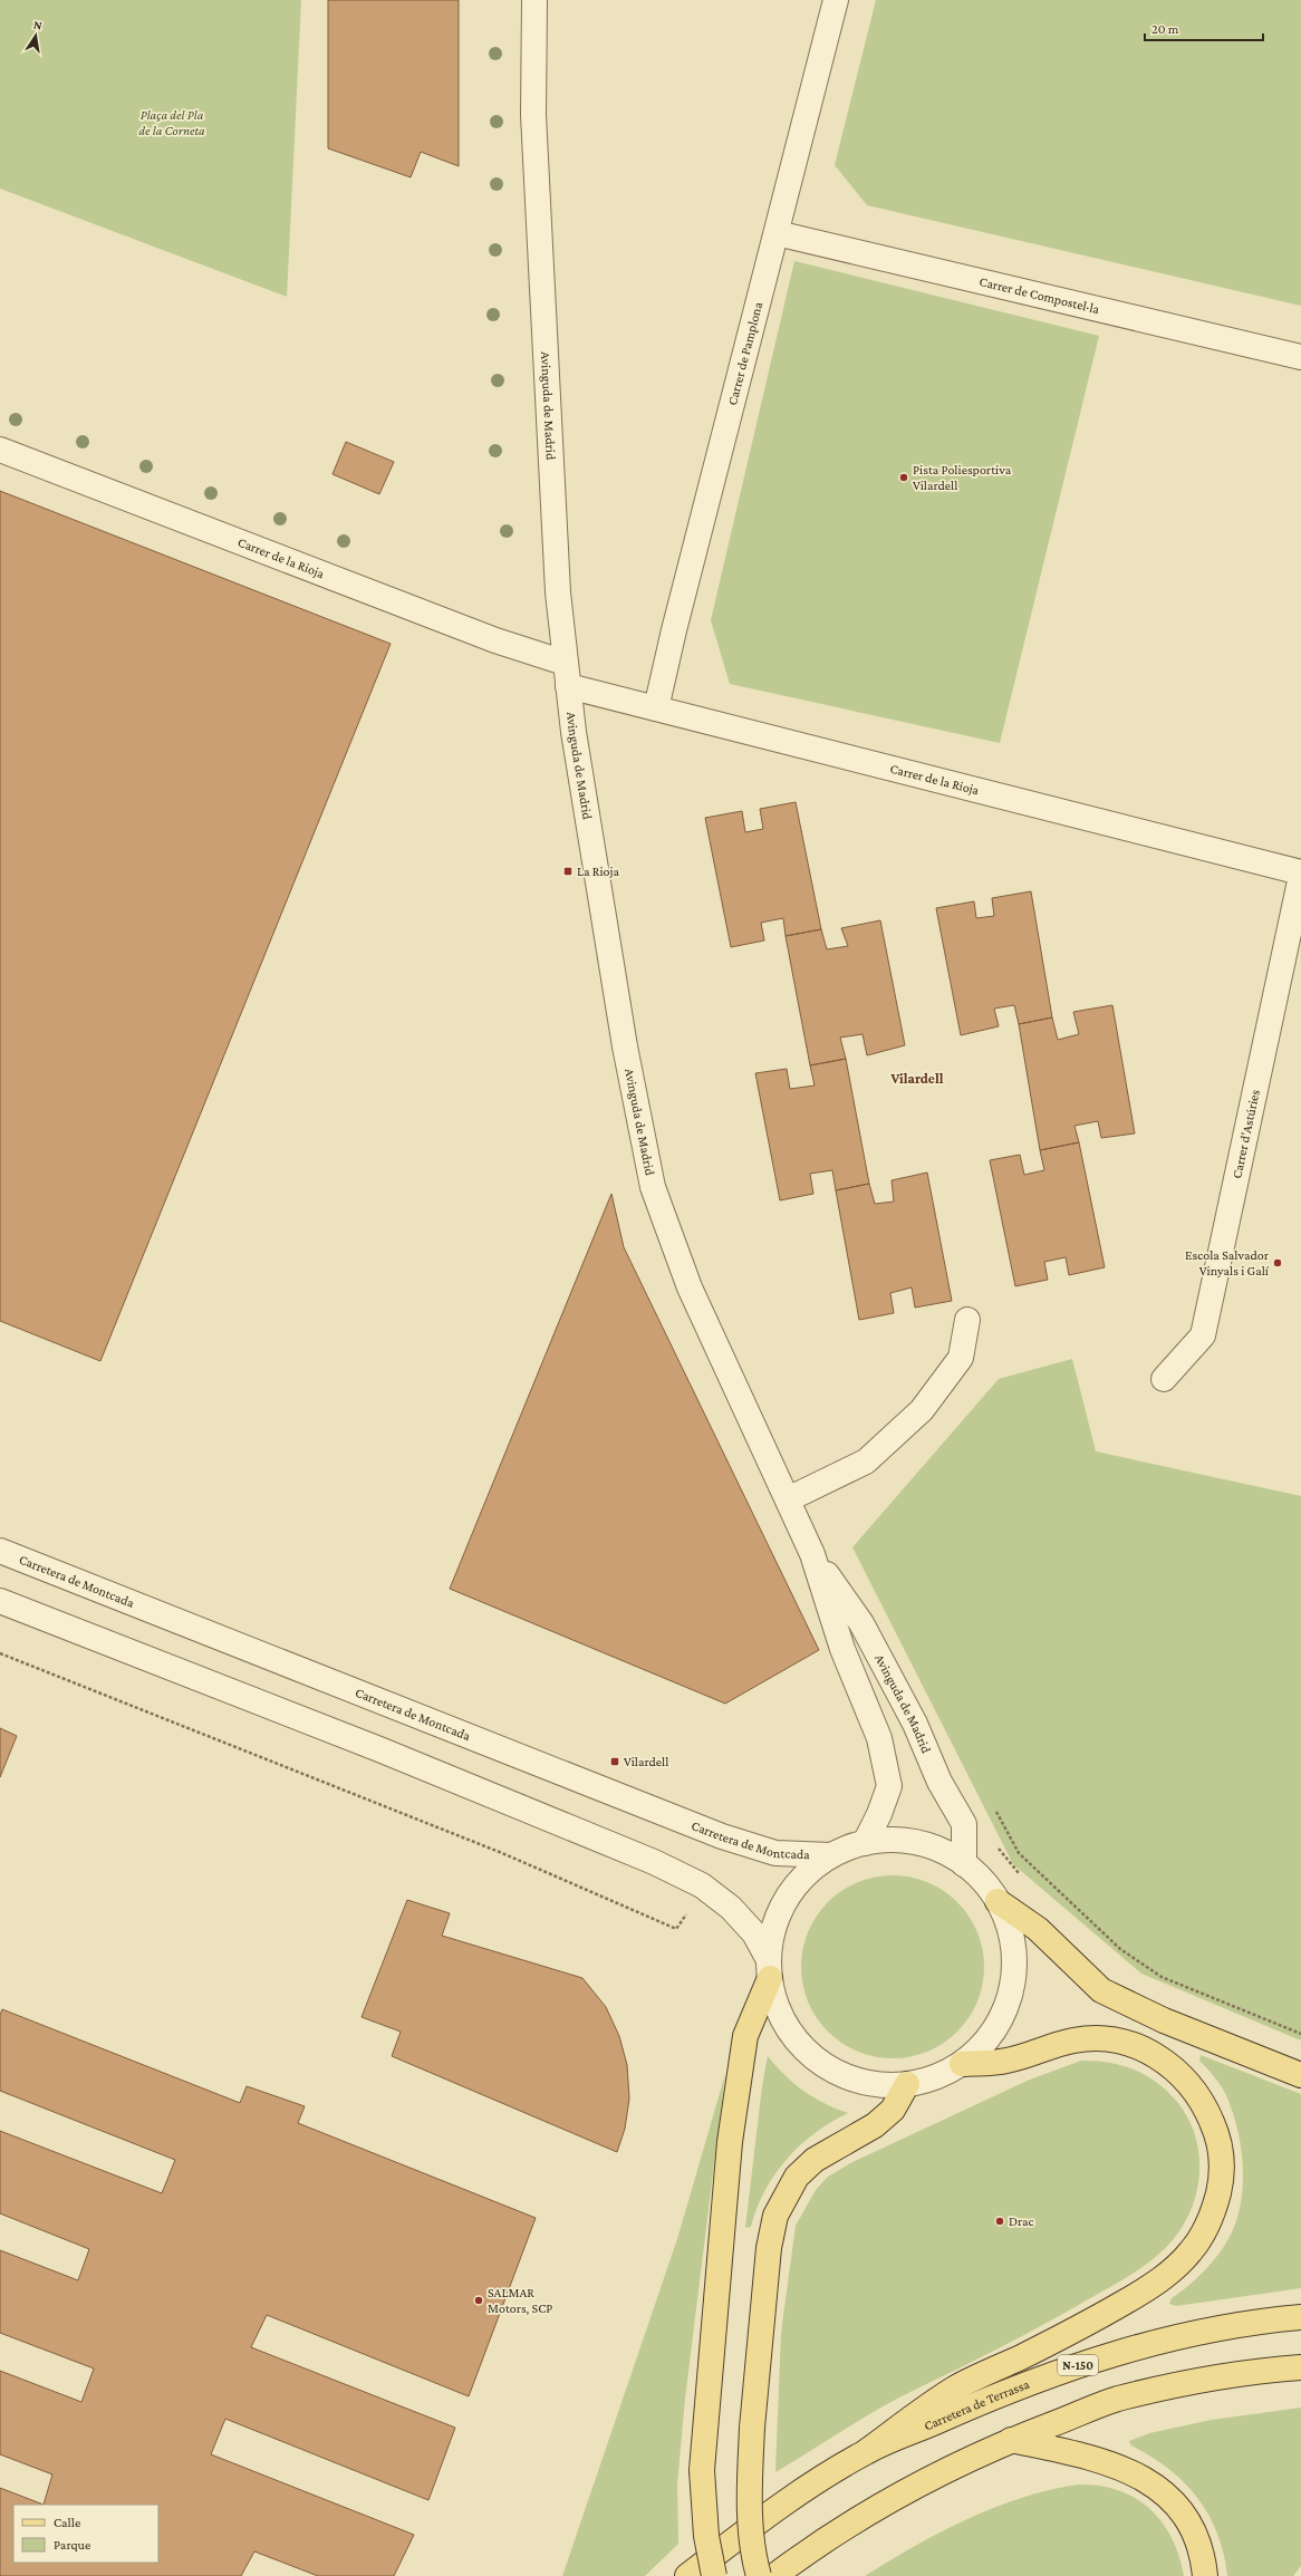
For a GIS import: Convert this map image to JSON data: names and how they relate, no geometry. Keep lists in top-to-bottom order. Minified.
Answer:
{"streets":{"main road":["N-150","Carretera de Terrassa"],"street":["Carrer de Compostel·la","Carrer de Pamplona","Avinguda de Madrid","Carrer de la Rioja","Carrer d'Astúries","Carretera de Montcada"]},"crossings":[["Carrer de Compostel·la","Carrer de Pamplona"],["Carrer de Pamplona","Carrer de la Rioja"],["Avinguda de Madrid","Carrer de la Rioja"]],"districts":["Vilardell"],"parks":["Plaça del Pla de la Corneta"],"places":{"other":["Pista Poliesportiva Vilardell","Escola Salvador Vinyals i Galí","Drac","SALMAR Motors, SCP"],"transit":["La Rioja","Vilardell"]},"legend":["Calle","Parque"],"scale_bar":"20 m","north":"top"}
